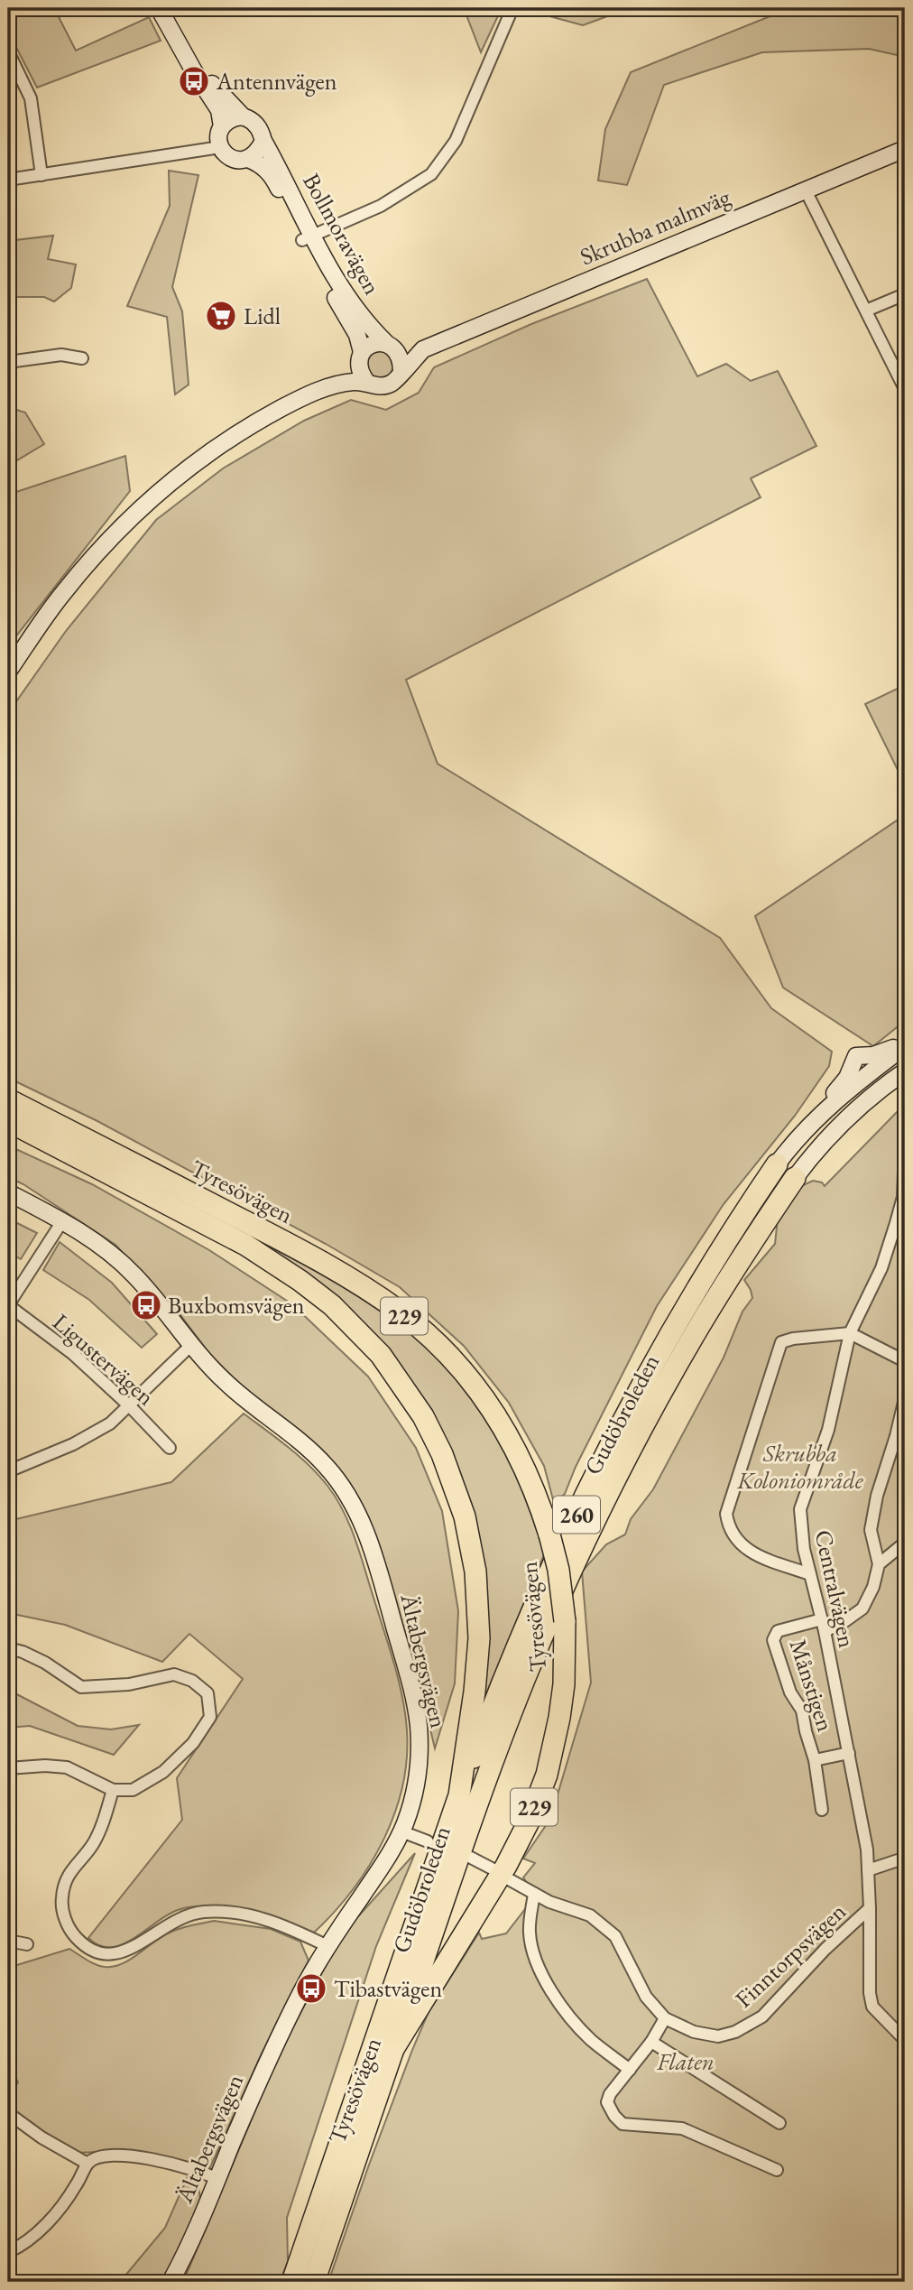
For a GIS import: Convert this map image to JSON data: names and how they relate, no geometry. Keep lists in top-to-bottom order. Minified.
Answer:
{"streets":{"highway":["Tyresövägen","229","Gudöbroleden","260"],"street":["Skrubba malmväg","Bollmoravägen","Ligustervägen","Centralvägen","Ältabergsvägen","Månstigen","Finntorpsvägen"]},"crossings":[["Skrubba malmväg","Bollmoravägen"],["Tyresövägen","Gudöbroleden"],["Centralvägen","Månstigen"],["Centralvägen","Finntorpsvägen"]],"parks":["Skrubba Koloniområde","Flaten"],"places":{"bus stop":["Antennvägen","Buxbomsvägen","Tibastvägen"],"supermarket":["Lidl"]}}
